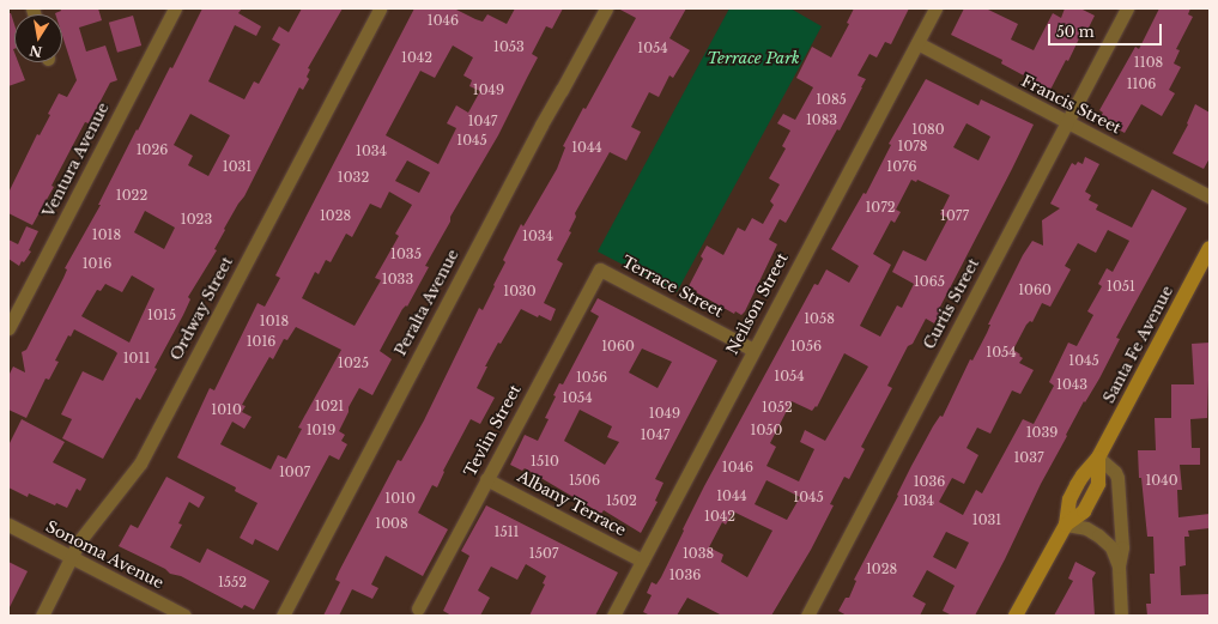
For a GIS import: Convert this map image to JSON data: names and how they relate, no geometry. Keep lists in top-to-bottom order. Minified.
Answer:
{"streets":{"street":["Francis Street","Ventura Avenue","Terrace Street","Peralta Avenue","Neilson Street","Curtis Street","Ordway Street","Santa Fe Avenue","Tevlin Street","Albany Terrace","Sonoma Avenue"]},"crossings":[["Francis Street","Neilson Street"],["Francis Street","Curtis Street"],["Terrace Street","Neilson Street"],["Terrace Street","Tevlin Street"],["Neilson Street","Albany Terrace"],["Ordway Street","Sonoma Avenue"],["Tevlin Street","Albany Terrace"]],"parks":["Terrace Park"],"house_numbers":["1046","1053","1054","1042","1108","1106","1049","1085","1083","1047","1080","1045","1078","1044","1026","1034","1031","1076","1032","1022","1072","1028","1077","1023","1018","1034","1035","1016","1033","1065","1051","1060","1030","1015","1058","1018","1016","1060","1056","1054","1011","1045","1025","1054","1056","1043","1054","1021","1052","1010","1049","1019","1050","1039","1047","1037","1510","1046","1007","1506","1040","1036","1044","1045","1010","1502","1034","1042","1031","1008","1511","1507","1038","1028","1036","1552"],"scale_bar":"50 m","north":"bottom"}
